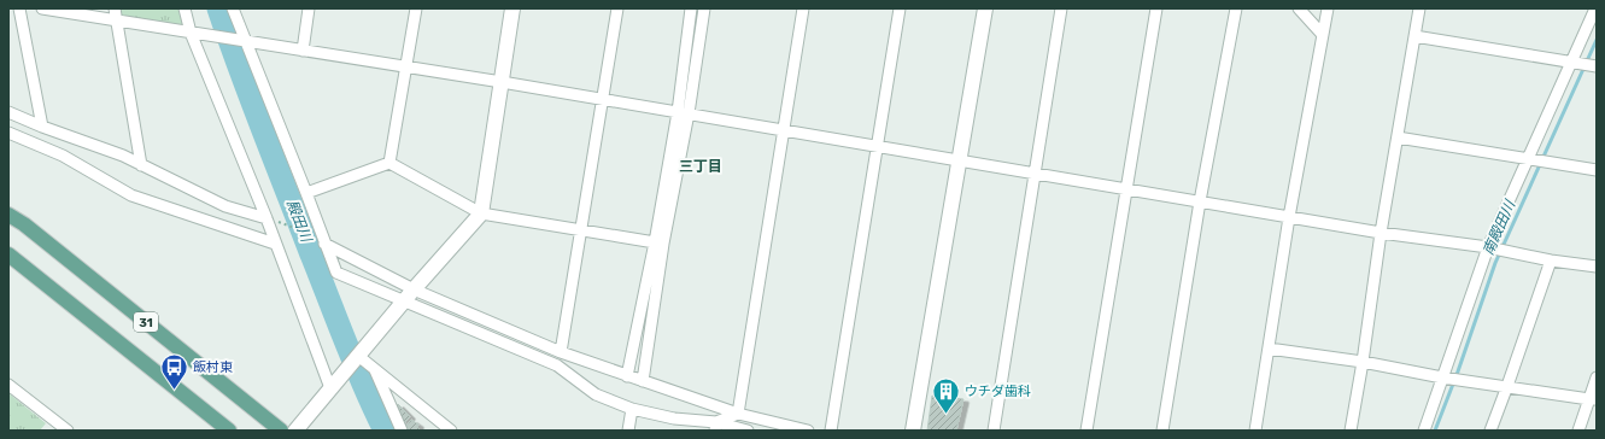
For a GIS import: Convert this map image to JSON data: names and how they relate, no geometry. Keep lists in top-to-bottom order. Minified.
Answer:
{"streets":{"main road":["31"]},"districts":["三丁目"],"water":["殿田川","南殿田川"],"places":{"bus stop":["飯村東"],"building":["ウチダ歯科"]}}
